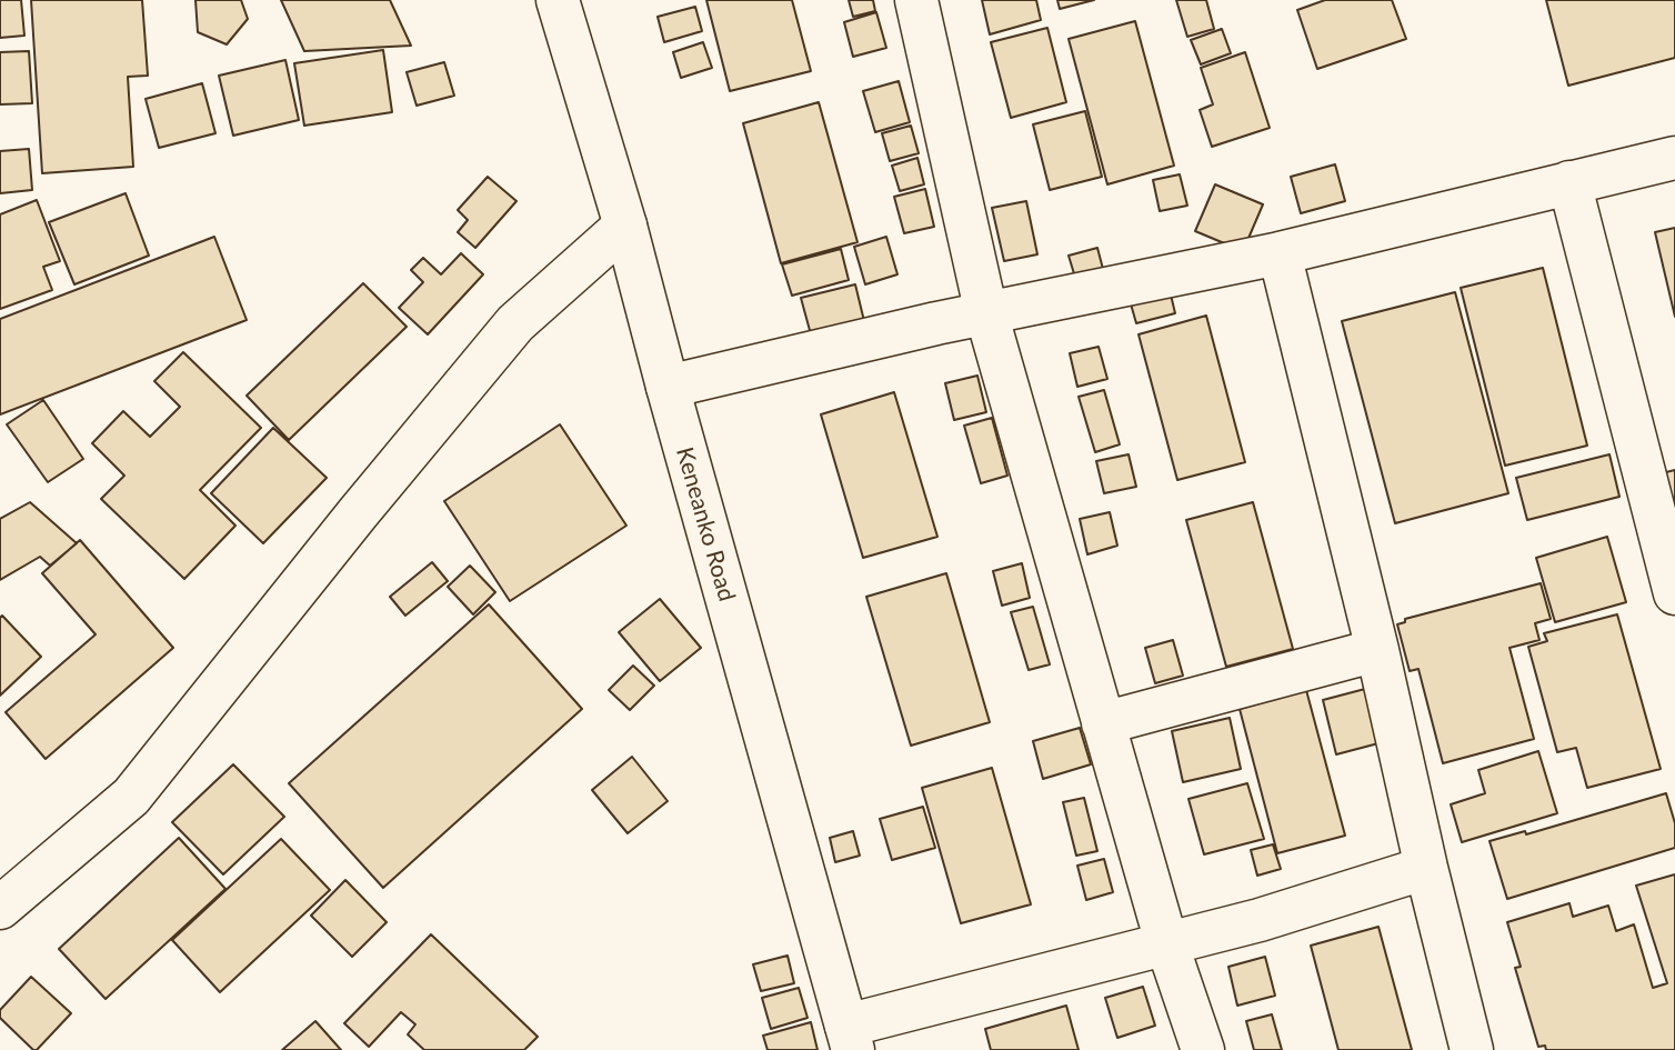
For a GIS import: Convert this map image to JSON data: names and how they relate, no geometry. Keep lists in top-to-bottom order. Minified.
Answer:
{"streets":{"street":["Keneanko Road"]}}
